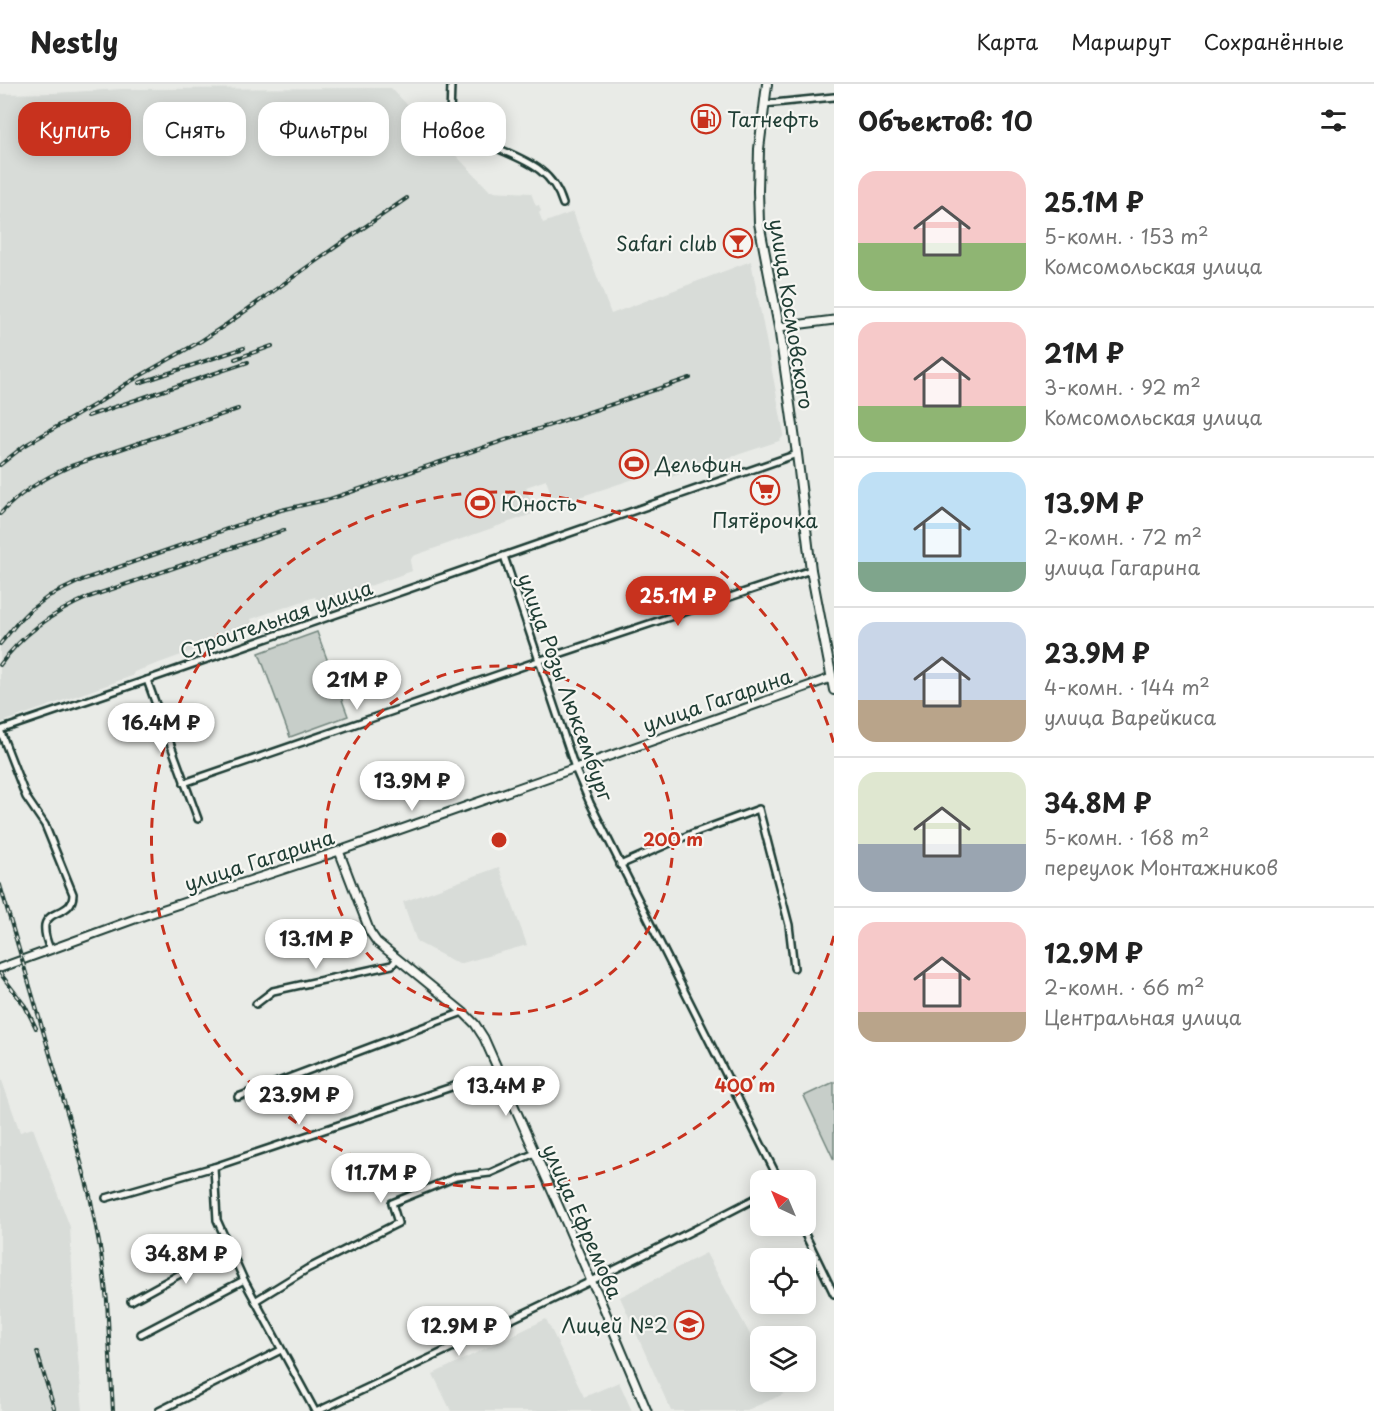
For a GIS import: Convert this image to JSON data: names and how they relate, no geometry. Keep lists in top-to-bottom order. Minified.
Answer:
{"streets":{"main road":["улица Космовского"],"street":["Строительная улица","улица Розы Люксембург","улица Гагарина","улица Ефремова"]},"crossings":[["улица Космовского","Строительная улица"],["улица Космовского","улица Гагарина"],["Строительная улица","улица Розы Люксембург"],["Строительная улица","улица Гагарина"],["улица Розы Люксембург","улица Гагарина"],["улица Гагарина","улица Ефремова"]],"places":{"fuel station":["Татнефть"],"bar":["Safari club"],"sports":["Дельфин","Юность"],"supermarket":["Пятёрочка"],"school or university":["Лицей №2"]},"north":"top left","page":{"header":"Nestly","nav":["Карта","Маршрут","Сохранённые"],"heading":"Объектов: 10","chip":["Купить","Снять","Фильтры","Новое"],"list":[{"name":"25.1M ₽","note":"5-комн. · 153 m² · Комсомольская улица"},{"name":"21M ₽","note":"3-комн. · 92 m² · Комсомольская улица"},{"name":"13.9M ₽","note":"2-комн. · 72 m² · улица Гагарина"},{"name":"23.9M ₽","note":"4-комн. · 144 m² · улица Варейкиса"},{"name":"34.8M ₽","note":"5-комн. · 168 m² · переулок Монтажников"},{"name":"12.9M ₽","note":"2-комн. · 66 m² · Центральная улица"}],"price":["25.1M ₽","21M ₽","16.4M ₽","13.9M ₽","13.1M ₽","13.4M ₽","23.9M ₽","11.7M ₽","34.8M ₽","12.9M ₽"]},"rings":["200 m","400 m"]}
